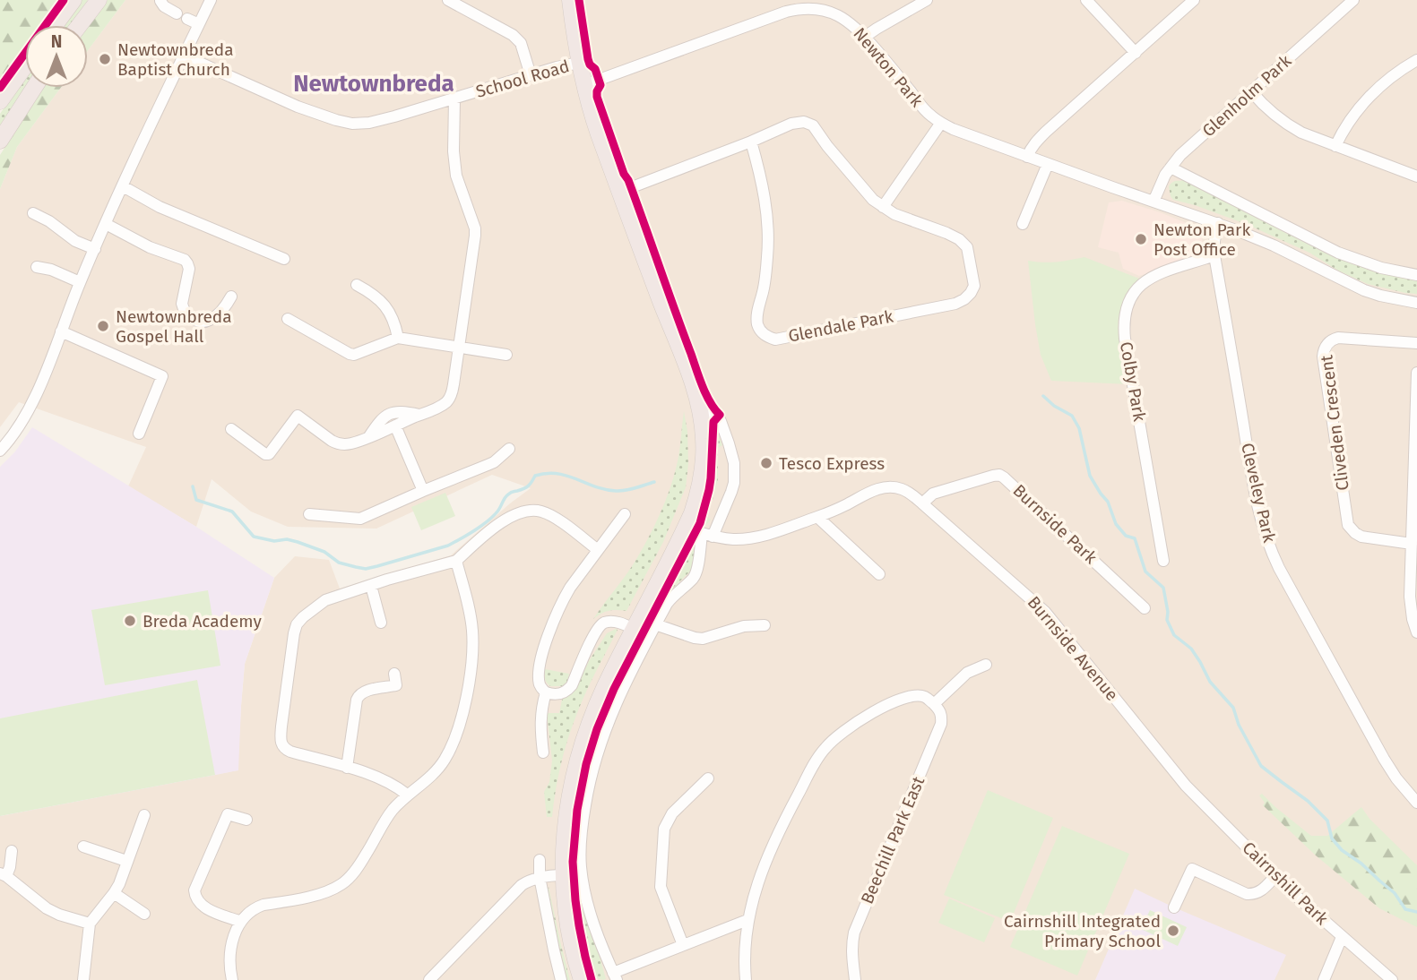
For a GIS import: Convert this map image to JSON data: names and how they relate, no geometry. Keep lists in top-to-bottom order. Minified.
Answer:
{"streets":{"street":["Newton Park","School Road","Glenholm Park","Glendale Park","Colby Park","Cliveden Crescent","Cleveley Park","Burnside Park","Burnside Avenue","Beechill Park East","Cairnshill Park"]},"crossings":[["Newton Park","Glenholm Park"],["Newton Park","Cleveley Park"],["Colby Park","Cleveley Park"],["Burnside Park","Burnside Avenue"],["Burnside Avenue","Cairnshill Park"]],"districts":["Newtownbreda"],"places":["Newtownbreda Baptist Church","Newton Park Post Office","Newtownbreda Gospel Hall","Tesco Express","Breda Academy","Cairnshill Integrated Primary School"],"north":"top"}
